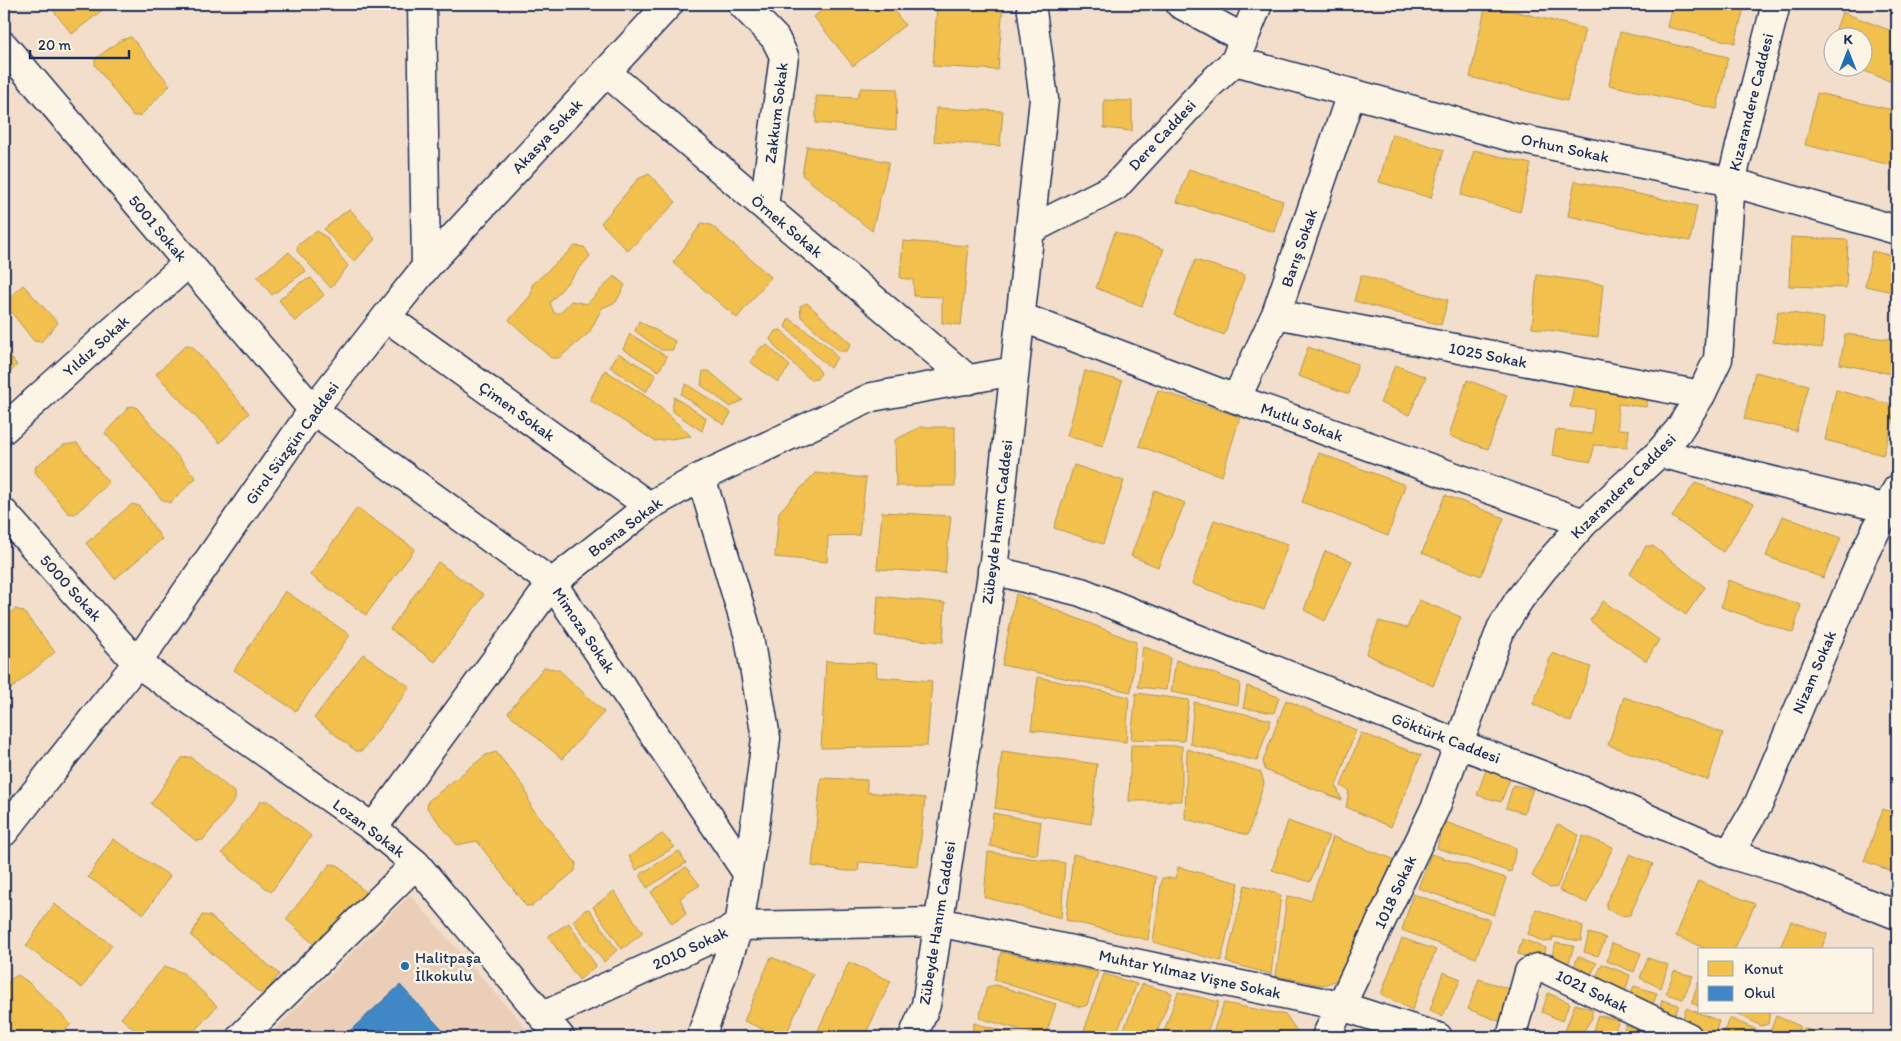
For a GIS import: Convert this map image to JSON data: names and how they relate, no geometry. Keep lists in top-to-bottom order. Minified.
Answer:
{"streets":{"street":["Kızarandere Caddesi","Zakkum Sokak","Dere Caddesi","Akasya Sokak","Orhun Sokak","Örnek Sokak","5001 Sokak","Barış Sokak","Yıldız Sokak","1025 Sokak","Çimen Sokak","Mutlu Sokak","Girol Süzgün Caddesi","Zübeyde Hanım Caddesi","Bosna Sokak","5000 Sokak","Mimoza Sokak","Nizam Sokak","Göktürk Caddesi","Lozan Sokak","1018 Sokak","2010 Sokak","Muhtar Yılmaz Vişne Sokak","1021 Sokak"]},"crossings":[["Kızarandere Caddesi","Orhun Sokak"],["Kızarandere Caddesi","1025 Sokak"],["Kızarandere Caddesi","Mutlu Sokak"],["Kızarandere Caddesi","Göktürk Caddesi"],["Kızarandere Caddesi","1018 Sokak"],["Zakkum Sokak","Örnek Sokak"],["Dere Caddesi","Orhun Sokak"],["Dere Caddesi","Zübeyde Hanım Caddesi"],["Akasya Sokak","Örnek Sokak"],["Akasya Sokak","Girol Süzgün Caddesi"],["Orhun Sokak","Barış Sokak"],["Örnek Sokak","Bosna Sokak"],["5001 Sokak","Yıldız Sokak"],["5001 Sokak","Girol Süzgün Caddesi"],["5001 Sokak","Mimoza Sokak"],["Barış Sokak","1025 Sokak"],["Barış Sokak","Mutlu Sokak"],["Çimen Sokak","Girol Süzgün Caddesi"],["Çimen Sokak","Bosna Sokak"],["Mutlu Sokak","Zübeyde Hanım Caddesi"],["Girol Süzgün Caddesi","5000 Sokak"],["Girol Süzgün Caddesi","Mimoza Sokak"],["Girol Süzgün Caddesi","Lozan Sokak"],["Zübeyde Hanım Caddesi","Bosna Sokak"],["Zübeyde Hanım Caddesi","Göktürk Caddesi"],["Zübeyde Hanım Caddesi","2010 Sokak"],["Zübeyde Hanım Caddesi","Muhtar Yılmaz Vişne Sokak"],["Bosna Sokak","Mimoza Sokak"],["Bosna Sokak","Lozan Sokak"],["5000 Sokak","Lozan Sokak"],["Nizam Sokak","Göktürk Caddesi"],["Göktürk Caddesi","1018 Sokak"],["Lozan Sokak","2010 Sokak"],["1018 Sokak","Muhtar Yılmaz Vişne Sokak"],["2010 Sokak","Muhtar Yılmaz Vişne Sokak"]],"places":["Halitpaşa İlkokulu"],"legend":["Konut","Okul"],"scale_bar":"20 m","north":"top"}
